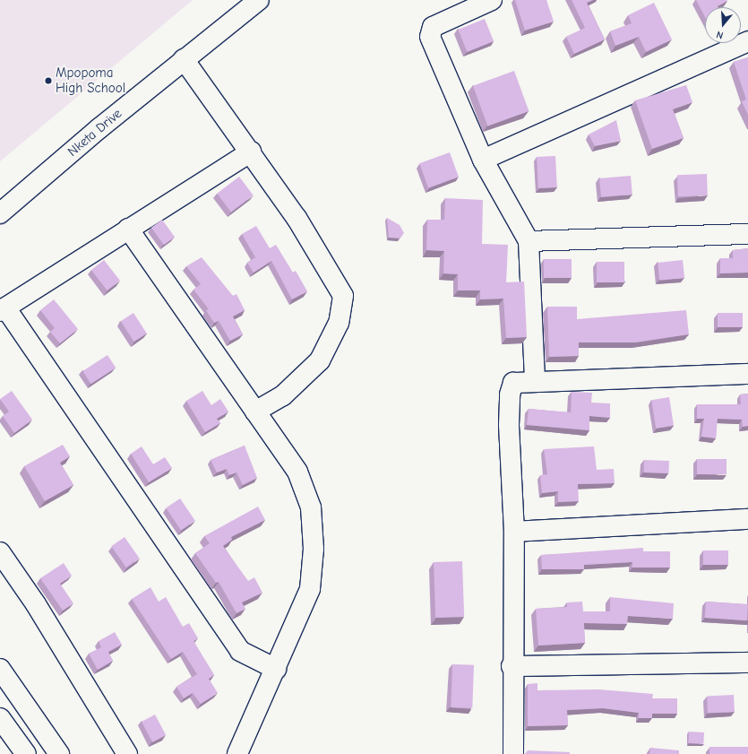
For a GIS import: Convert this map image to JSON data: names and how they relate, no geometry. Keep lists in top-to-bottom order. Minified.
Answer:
{"streets":{"street":["Nketa Drive"]},"places":["Mpopoma High School"],"north":"bottom"}
